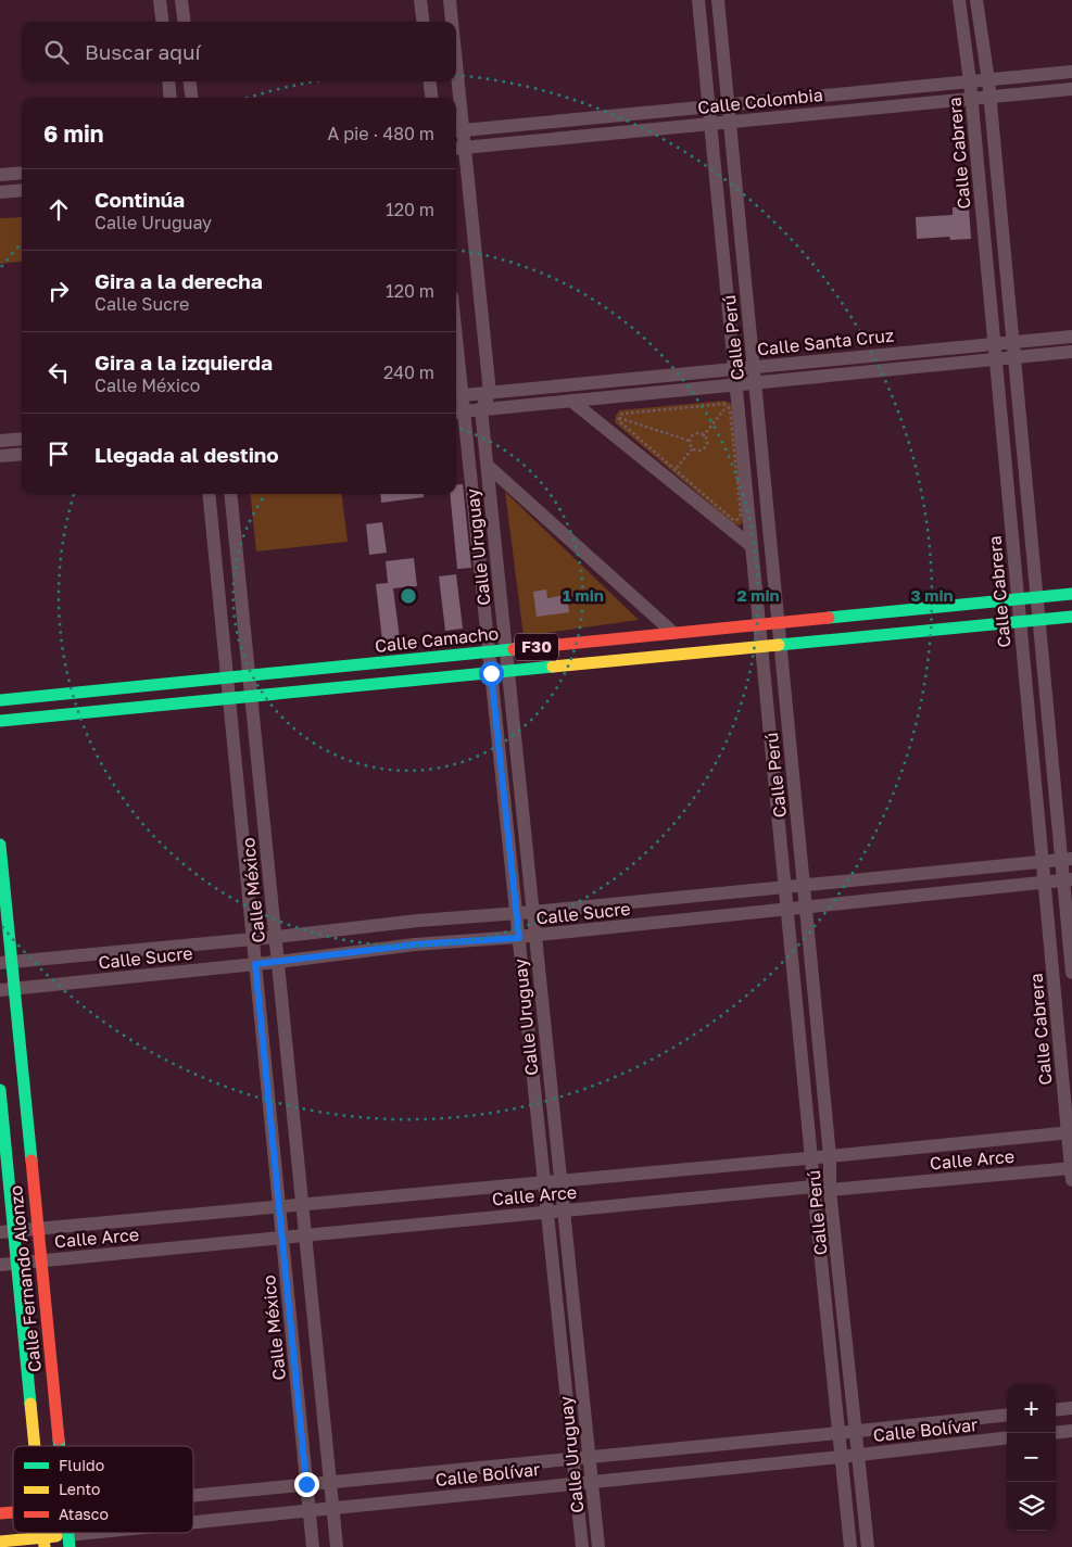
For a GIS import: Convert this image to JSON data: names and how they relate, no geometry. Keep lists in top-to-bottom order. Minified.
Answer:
{"streets":{"main road":["Calle Camacho","F30","Calle Fernando Alonzo","Calle Bolívar"],"street":["Calle Colombia","Calle Cabrera","Calle Perú","Calle Santa Cruz","Calle Uruguay","Calle México","Calle Sucre","Calle Arce"]},"crossings":[["Calle Colombia","Calle Cabrera"],["Calle Colombia","Calle Perú"],["Calle Cabrera","Calle Santa Cruz"],["Calle Cabrera","Calle Camacho"],["Calle Cabrera","F30"],["Calle Cabrera","Calle Sucre"],["Calle Cabrera","Calle Arce"],["Calle Perú","Calle Santa Cruz"],["Calle Perú","Calle Camacho"],["Calle Perú","F30"],["Calle Perú","Calle Sucre"],["Calle Perú","Calle Arce"],["Calle Perú","Calle Bolívar"],["Calle Santa Cruz","Calle Uruguay"],["Calle Uruguay","Calle Camacho"],["Calle Uruguay","F30"],["Calle Uruguay","Calle Sucre"],["Calle Uruguay","Calle Arce"],["Calle Uruguay","Calle Bolívar"],["Calle Camacho","Calle México"],["F30","Calle México"],["Calle México","Calle Sucre"],["Calle México","Calle Arce"],["Calle México","Calle Bolívar"],["Calle Sucre","Calle Fernando Alonzo"],["Calle Arce","Calle Fernando Alonzo"]],"legend":["Fluido","Lento","Atasco"],"page":{"search":"Buscar aquí","heading":["6 min","A pie · 480 m"],"list":[["Continúa","Calle Uruguay","120 m"],["Gira a la derecha","Calle Sucre","120 m"],["Gira a la izquierda","Calle México","240 m"],"Llegada al destino"],"map_buttons":["+","−"]},"rings":["1 min","2 min","3 min"]}
